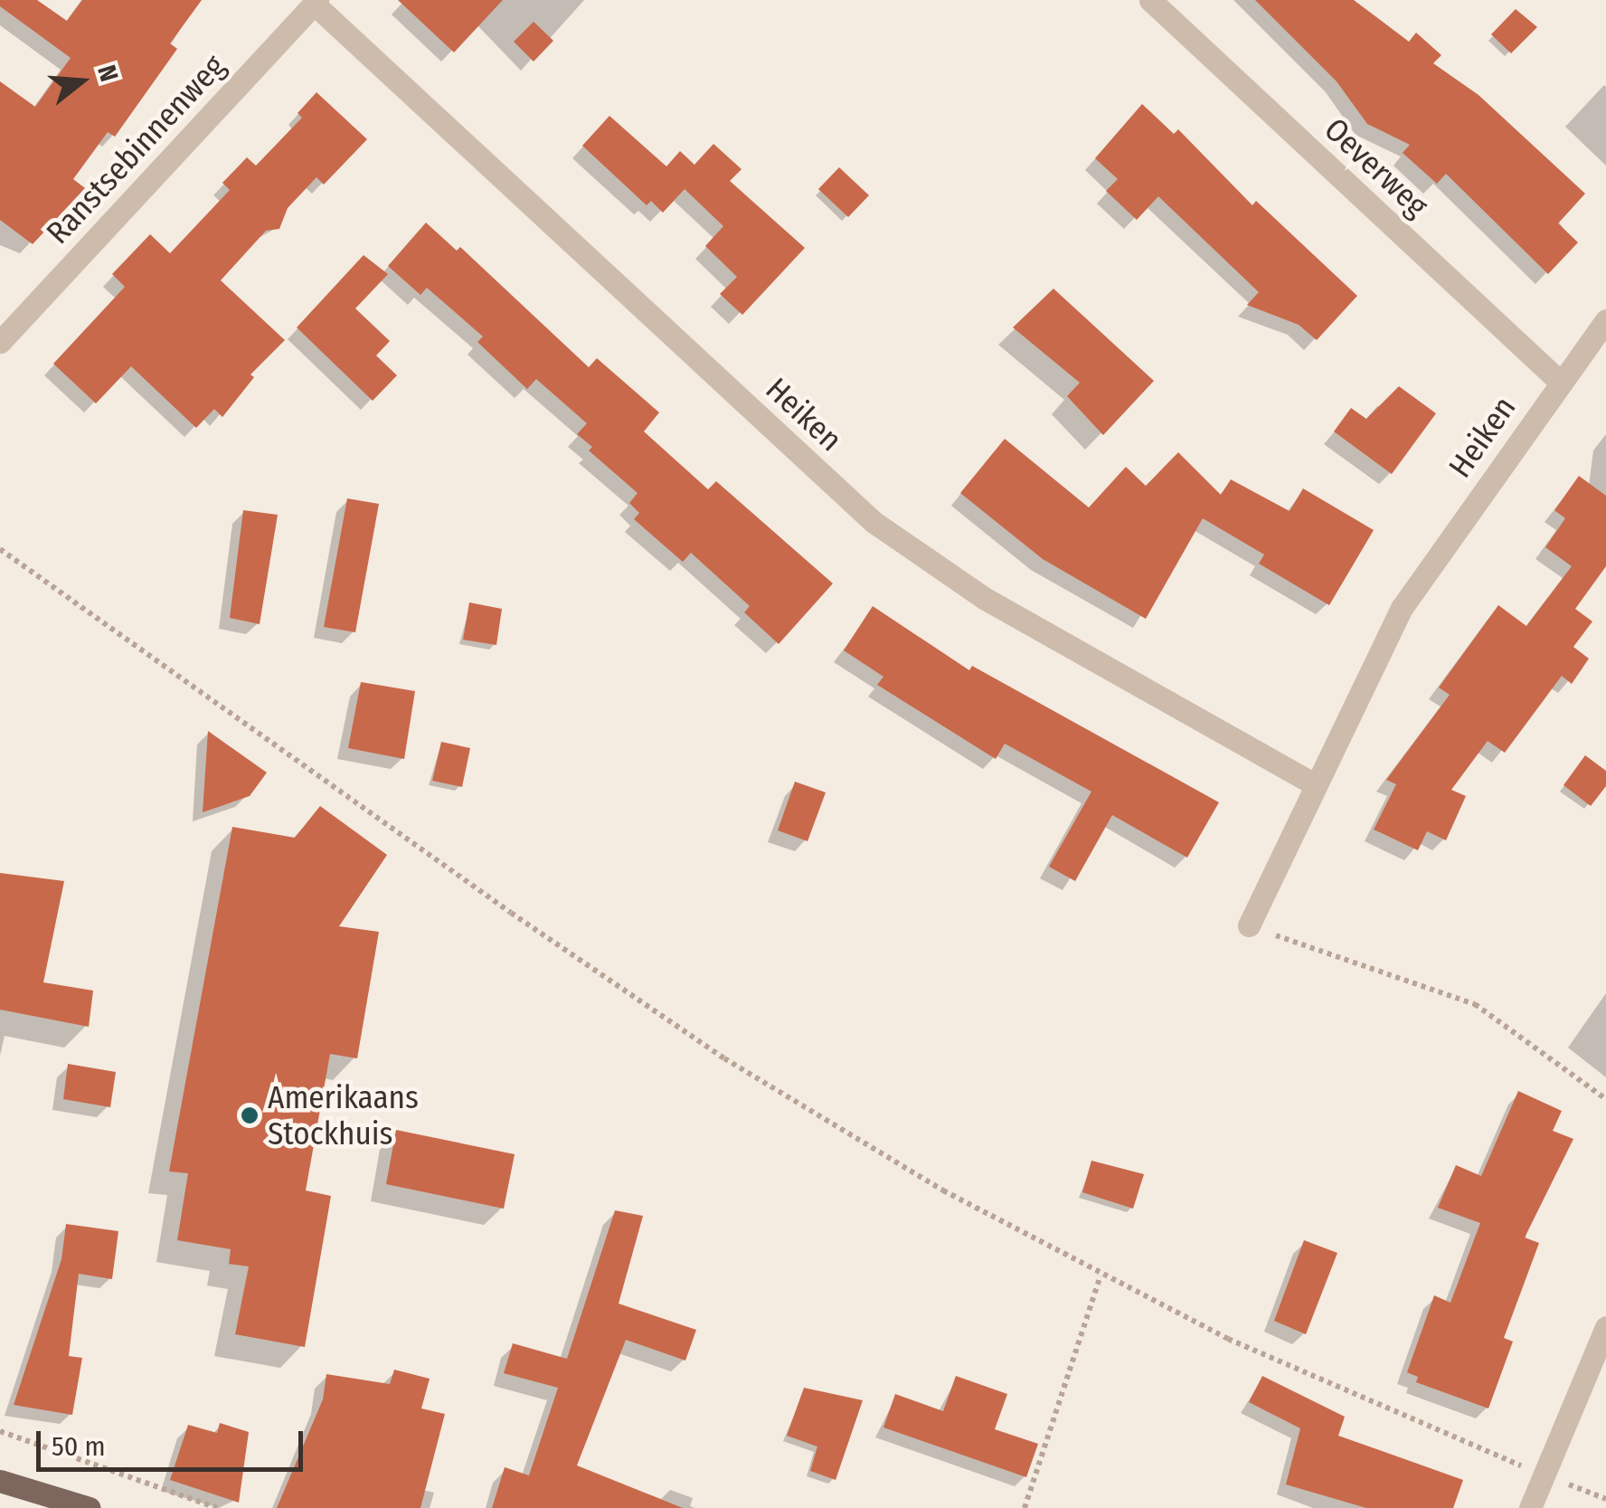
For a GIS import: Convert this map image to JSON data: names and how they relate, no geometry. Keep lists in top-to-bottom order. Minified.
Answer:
{"streets":{"street":["Ranstsebinnenweg","Oeverweg","Heiken"]},"crossings":[["Ranstsebinnenweg","Heiken"],["Oeverweg","Heiken"]],"places":["Amerikaans Stockhuis"],"scale_bar":"50 m","north":"right"}
